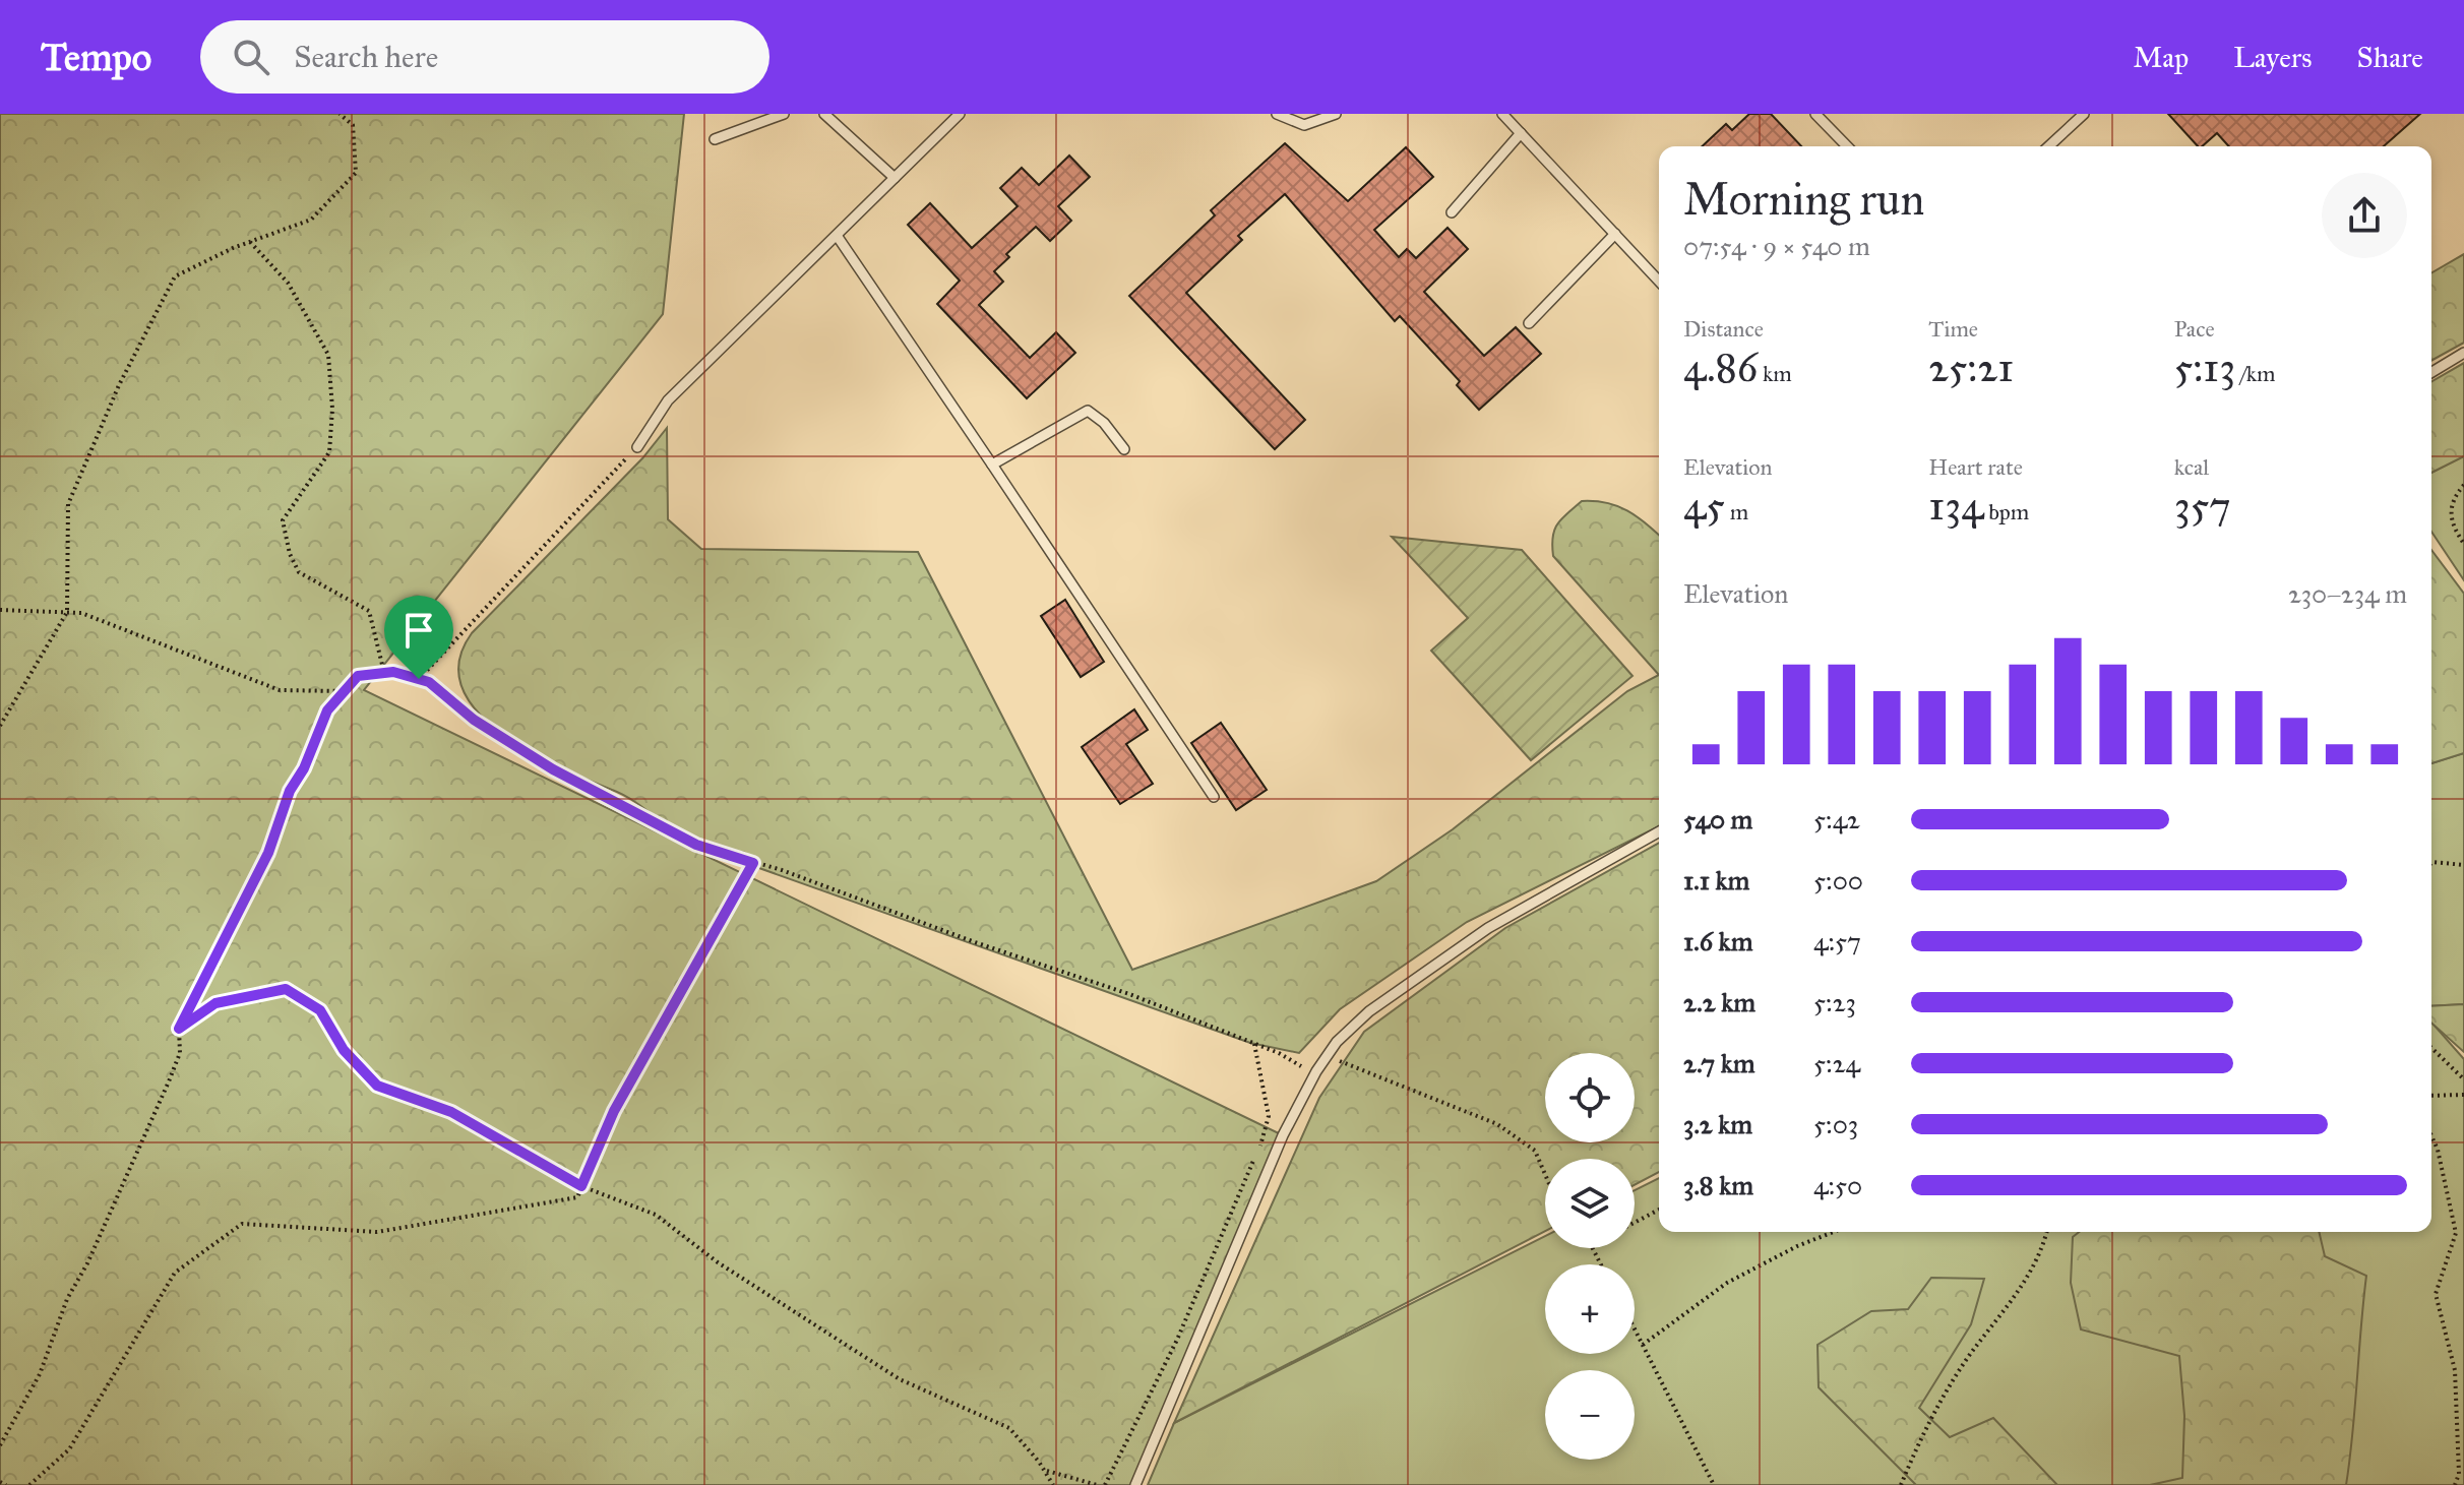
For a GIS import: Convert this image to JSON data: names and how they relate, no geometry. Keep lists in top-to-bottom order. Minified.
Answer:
{"page":{"header":"Tempo","search":"Search here","nav":["Map","Layers","Share"],"heading":["Morning run","07:54 · 9 × 540 m"],"stats":[["Distance","4.86 km"],["Time","25:21"],["Pace","5:13 /km"],["Elevation","45 m"],["Heart rate","134 bpm"],["kcal","357"]],"chart":["Elevation","230–234 m"],"list":[{"name":"540 m","note":"5:42"},{"name":"1.1 km","note":"5:00"},{"name":"1.6 km","note":"4:57"},{"name":"2.2 km","note":"5:23"},{"name":"2.7 km","note":"5:24"},{"name":"3.2 km","note":"5:03"},{"name":"3.8 km","note":"4:50"}],"map_buttons":["+","−"]}}
